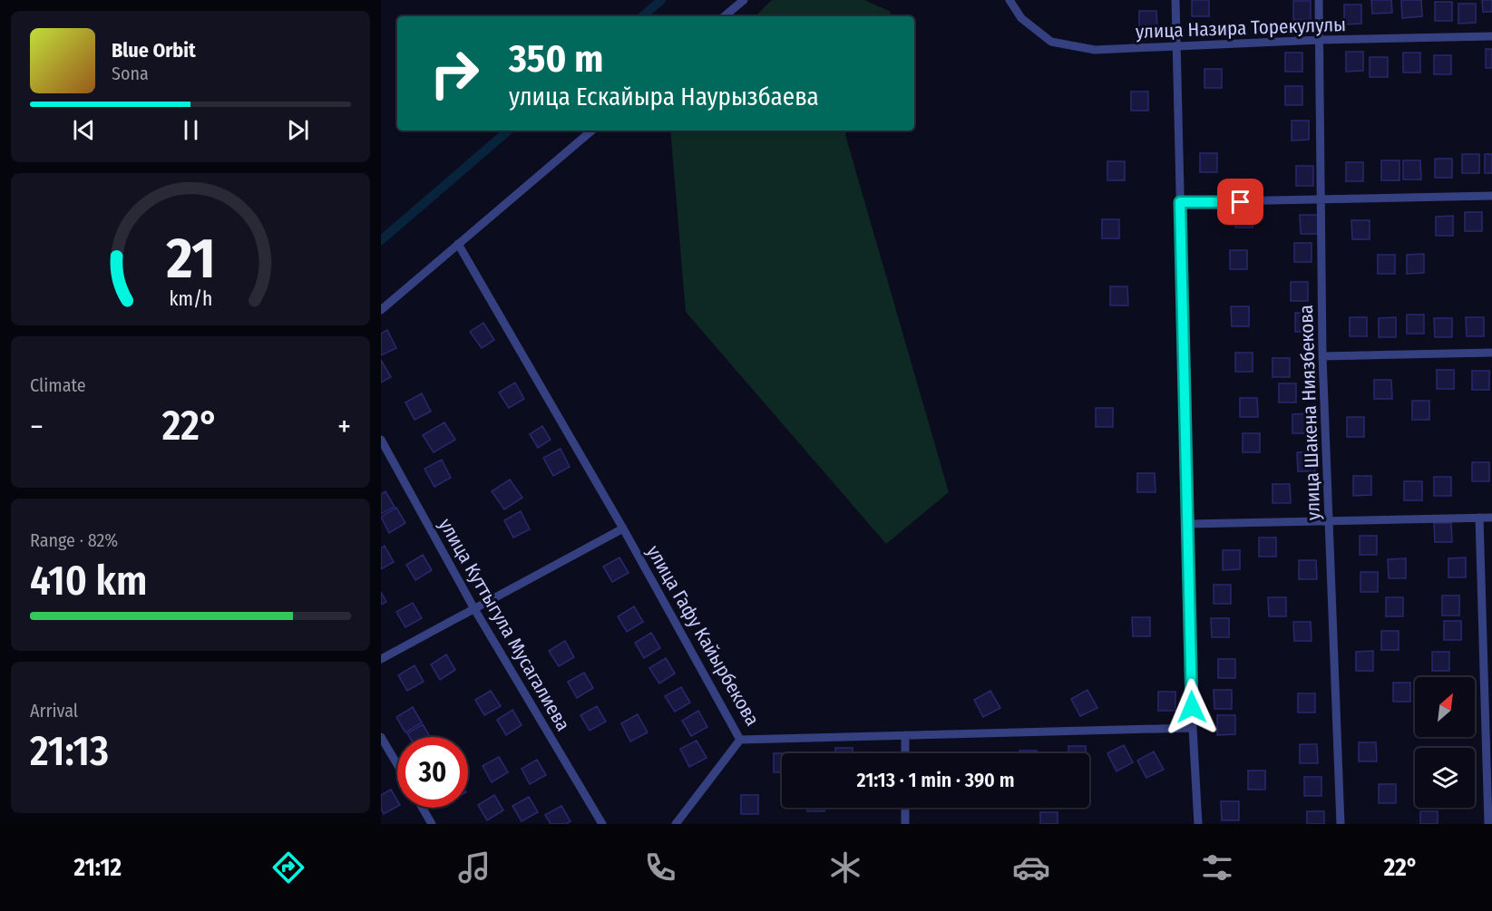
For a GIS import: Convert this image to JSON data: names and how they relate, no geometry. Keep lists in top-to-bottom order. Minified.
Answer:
{"streets":{"street":["улица Назира Торекулулы","улица Шакена Ниязбекова","улица Куттыгула Мусагалиева","улица Гафу Кайырбекова"]},"crossings":[["улица Назира Торекулулы","улица Шакена Ниязбекова"]],"north":"top right","page":{"turn":["350 m","улица Ескайыра Наурызбаева"],"song":["Blue Orbit","Sona"],"tile":["Climate",["Range · 82%","410 km"],["Arrival","21:13"]],"heat":["−","22°","+"],"limit":"30","trip":"21:13 · 1 min · 390 m","tabs":["21:12","22°"],"gauge":["21","km/h"]}}
